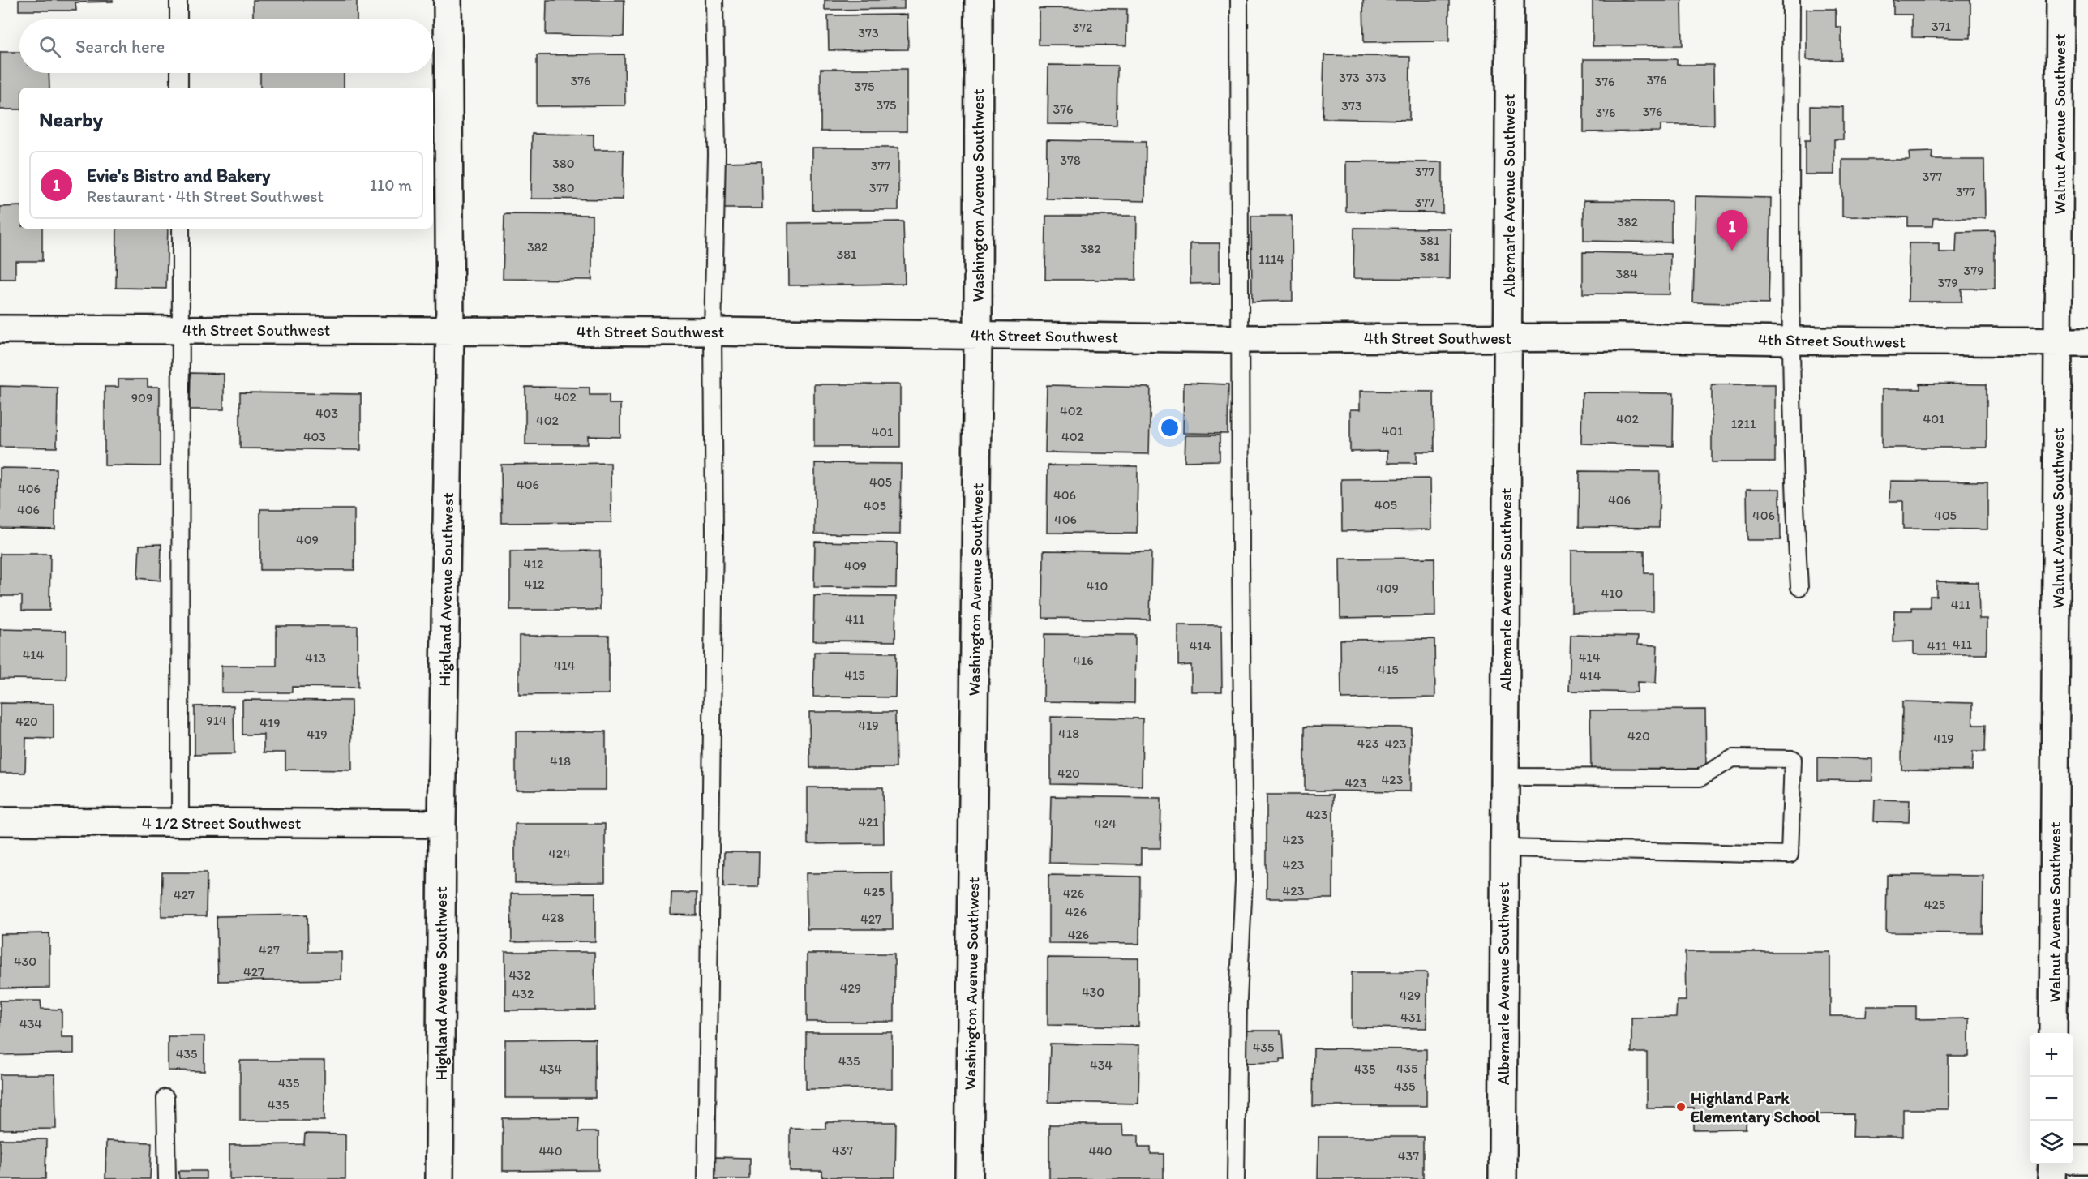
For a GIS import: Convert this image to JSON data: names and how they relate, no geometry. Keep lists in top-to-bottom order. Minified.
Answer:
{"streets":{"street":["Walnut Avenue Southwest","Washington Avenue Southwest","Albemarle Avenue Southwest","4th Street Southwest","Highland Avenue Southwest","4 1/2 Street Southwest"]},"crossings":[["Walnut Avenue Southwest","4th Street Southwest"],["Washington Avenue Southwest","4th Street Southwest"],["Albemarle Avenue Southwest","4th Street Southwest"],["4th Street Southwest","Highland Avenue Southwest"],["Highland Avenue Southwest","4 1/2 Street Southwest"]],"places":["Highland Park Elementary School"],"house_numbers":["371","372","373","373","373","376","376","376","375","375","373","376","376","376","378","380","377","377","377","380","377","377","377","382","381","382","382","381","381","1114","379","384","379","402","909","402","403","402","401","402","1211","401","401","403","402","405","406","406","406","406","405","405","406","406","405","406","409","412","409","412","410","409","410","411","411","411","414","411","414","414","413","416","414","415","415","414","914","420","419","419","418","419","420","419","423","423","418","420","423","423","423","421","424","423","424","423","423","425","426","427","425","426","428","427","426","427","430","427","432","429","430","432","429","431","434","435","435","435","434","435","434","435","435","435","435","437","440","440","437"],"page":{"search":"Search here","heading":"Nearby","list":[{"mark":"1","name":"Evie's Bistro and Bakery","note":"Restaurant · 4th Street Southwest","value":"110 m"}],"pins":"1","map_buttons":["+","−"]}}
